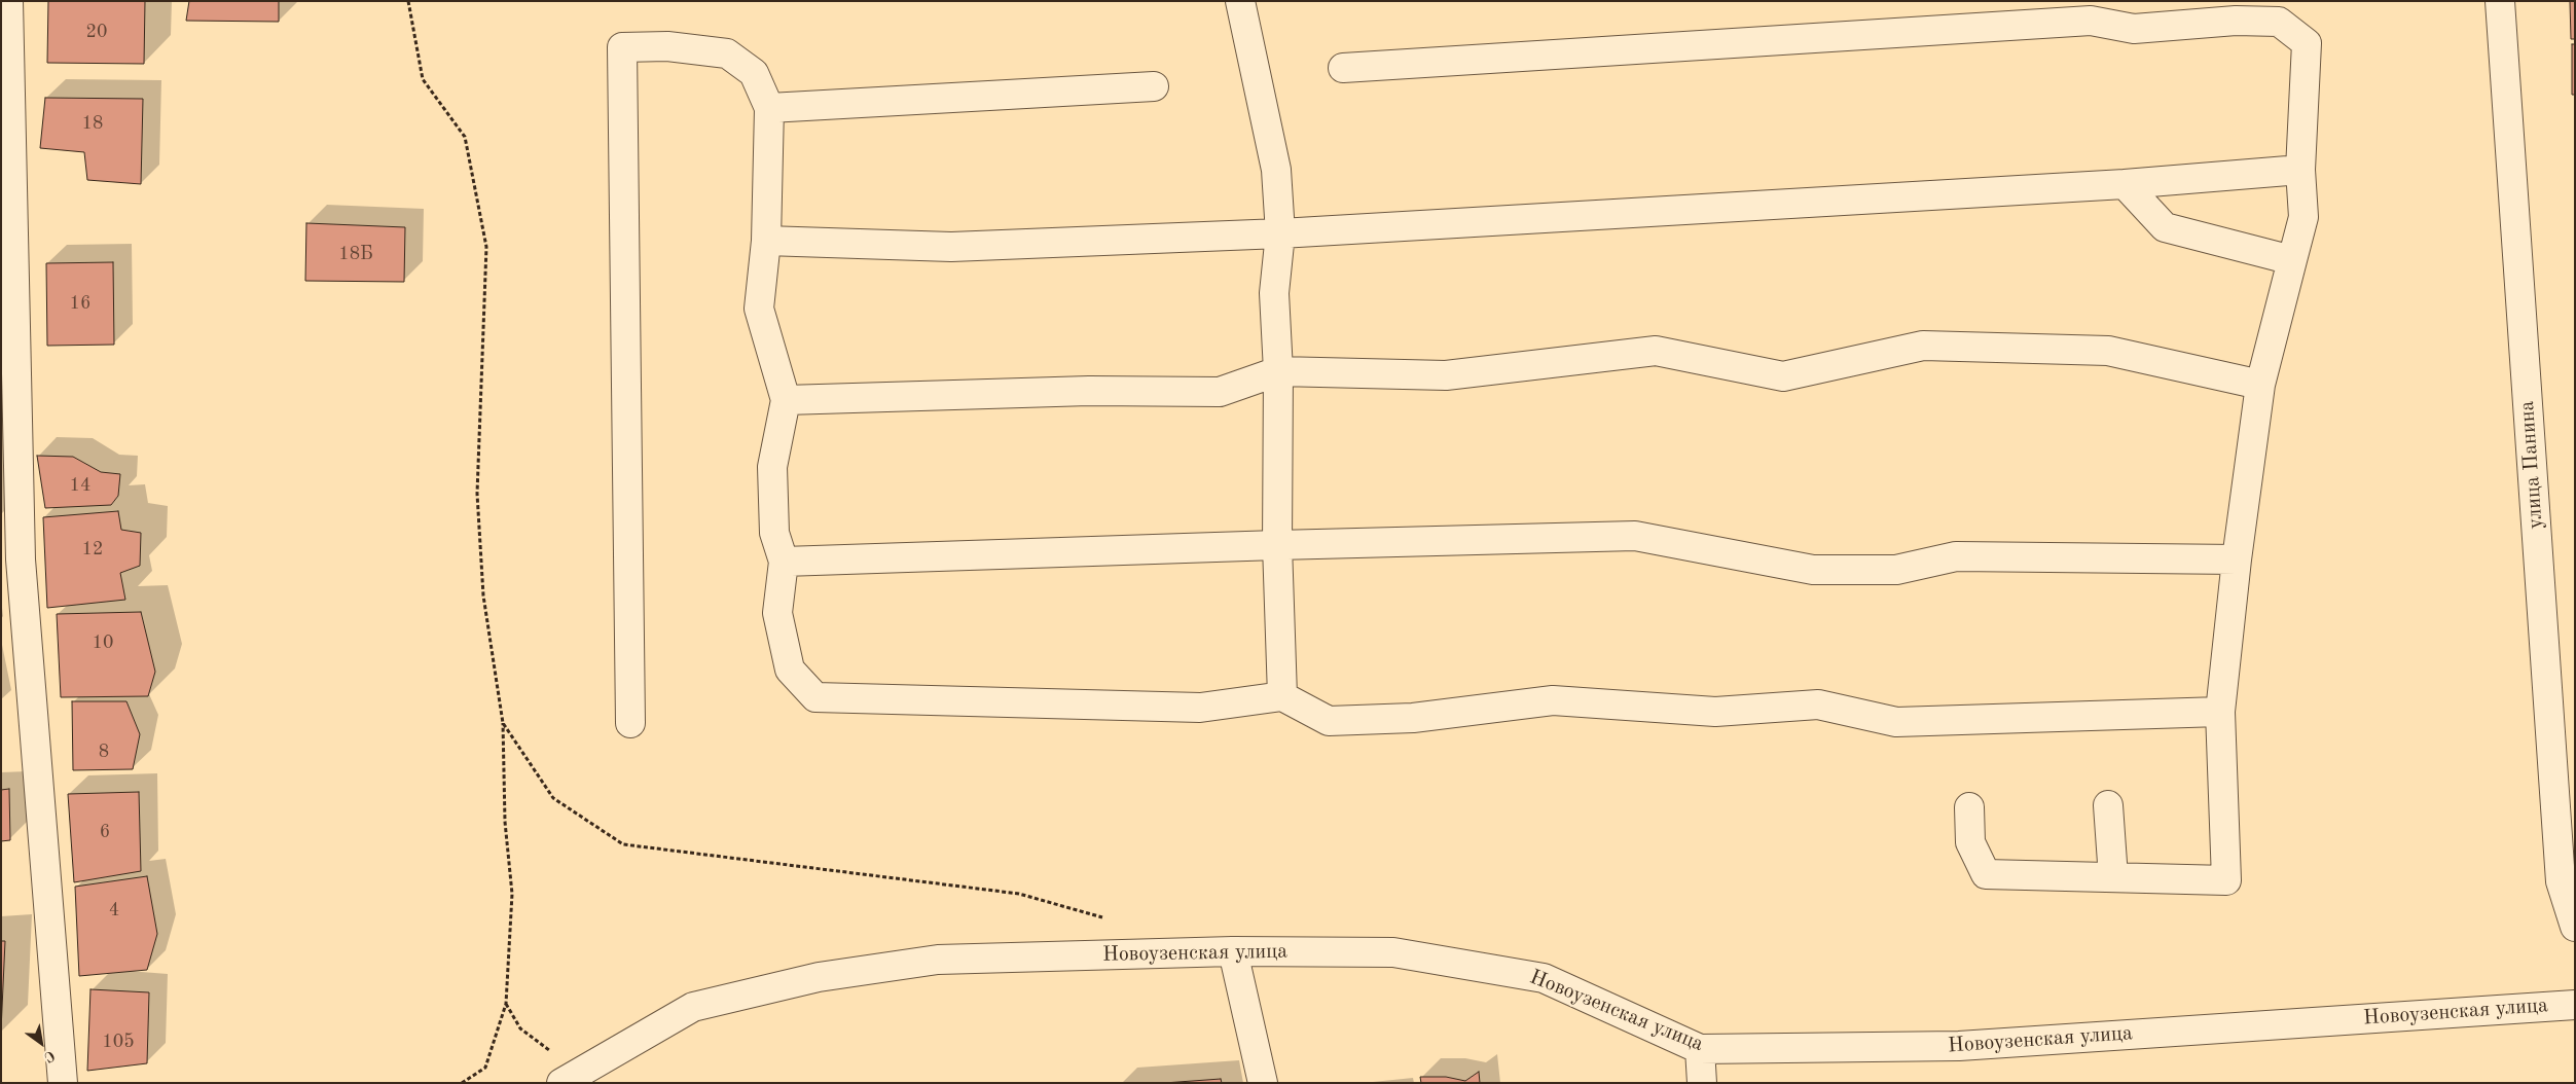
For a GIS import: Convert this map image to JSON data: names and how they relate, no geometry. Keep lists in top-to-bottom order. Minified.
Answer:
{"streets":{"street":["улица Панина","Новоузенская улица"]},"house_numbers":["20","18","18Б","16","14","12","10","8","6","4","105"],"north":"bottom right"}
